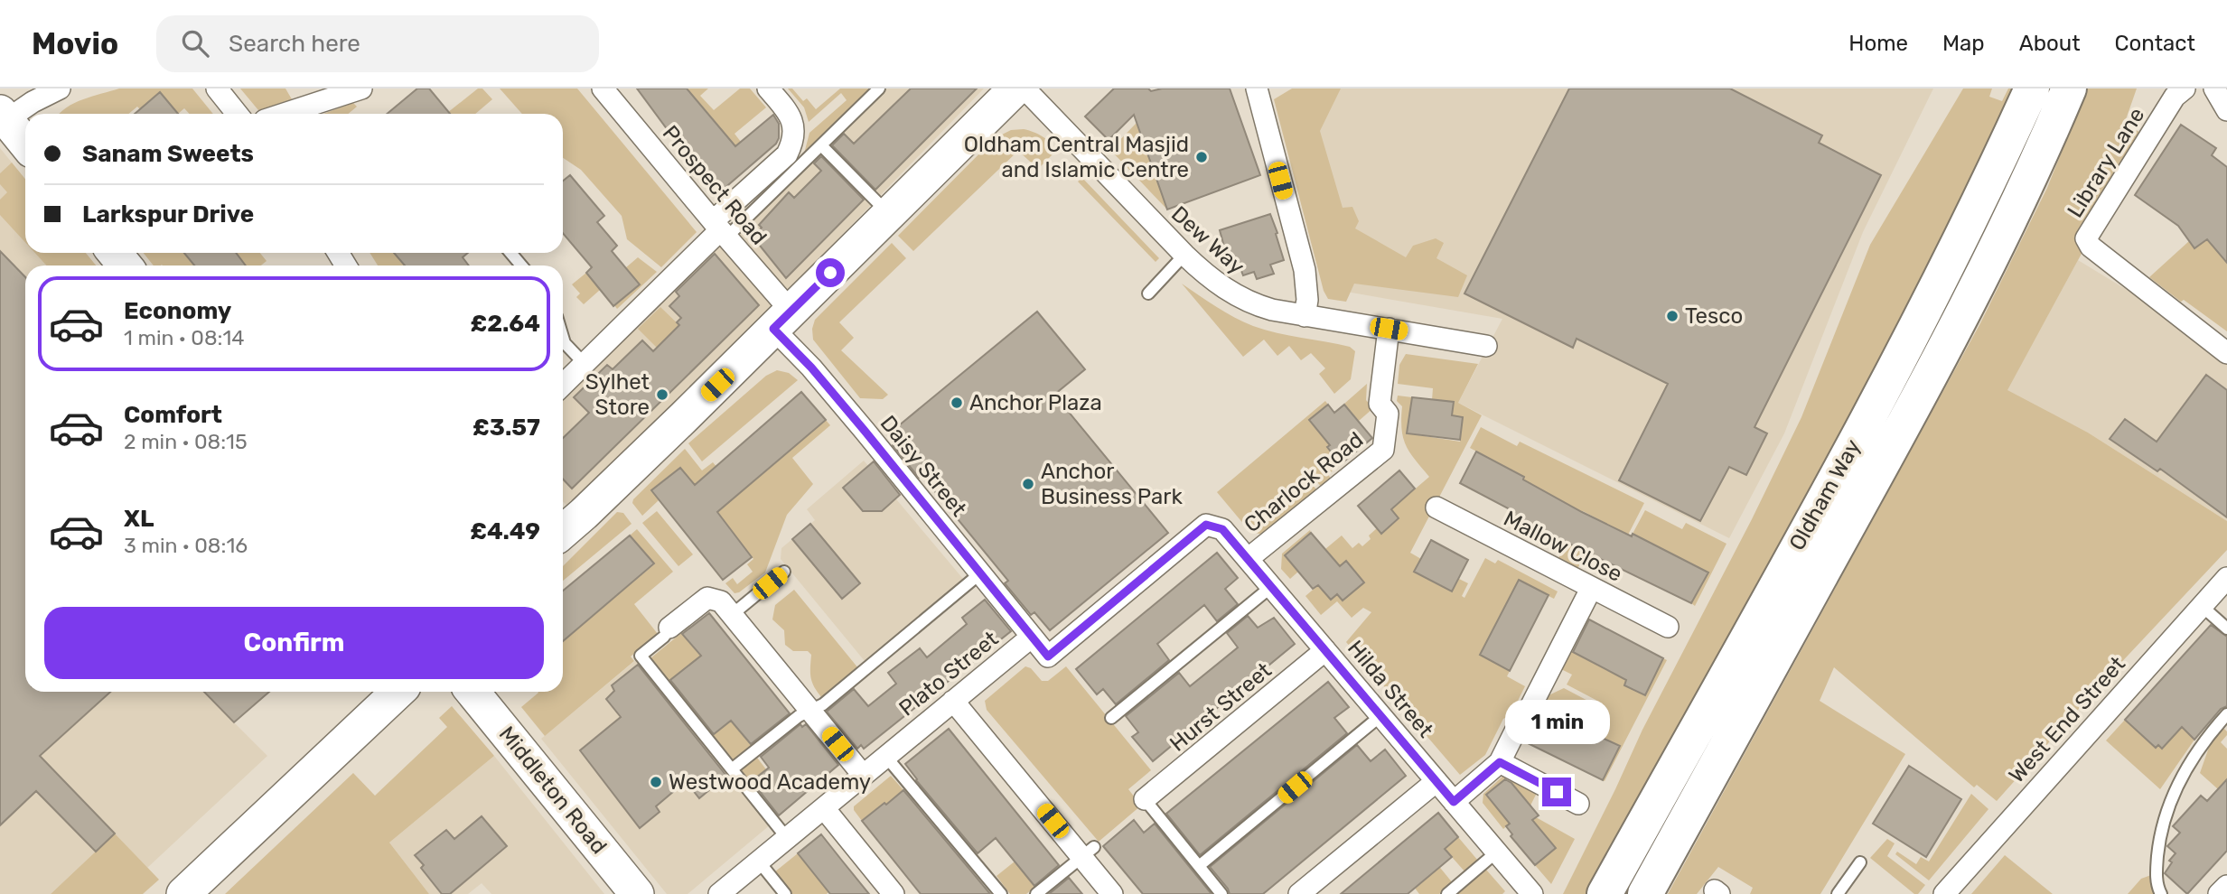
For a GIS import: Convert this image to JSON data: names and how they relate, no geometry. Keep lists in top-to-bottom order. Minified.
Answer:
{"streets":{"highway":["Oldham Way"],"main road":["Middleton Road"],"street":["Library Lane","Prospect Road","Dew Way","Daisy Street","Charlock Road","Mallow Close","Plato Street","Hilda Street","Hurst Street","West End Street"]},"crossings":[["Prospect Road","Daisy Street"],["Dew Way","Charlock Road"],["Daisy Street","Plato Street"],["Charlock Road","Hilda Street"],["Plato Street","Hilda Street"],["Hilda Street","Hurst Street"]],"places":["Oldham Central Masjid and Islamic Centre","Tesco","Sylhet Store","Anchor Plaza","Anchor Business Park","Westwood Academy"],"page":{"header":"Movio","search":"Search here","nav":["Home","Map","About","Contact"],"banner":["Sanam Sweets","Larkspur Drive"],"list":[{"name":"Economy","note":"1 min · 08:14","value":"£2.64"},{"name":"Comfort","note":"2 min · 08:15","value":"£3.57"},{"name":"XL","note":"3 min · 08:16","value":"£4.49"}],"buttons":"Confirm","bubble":"1 min"}}
